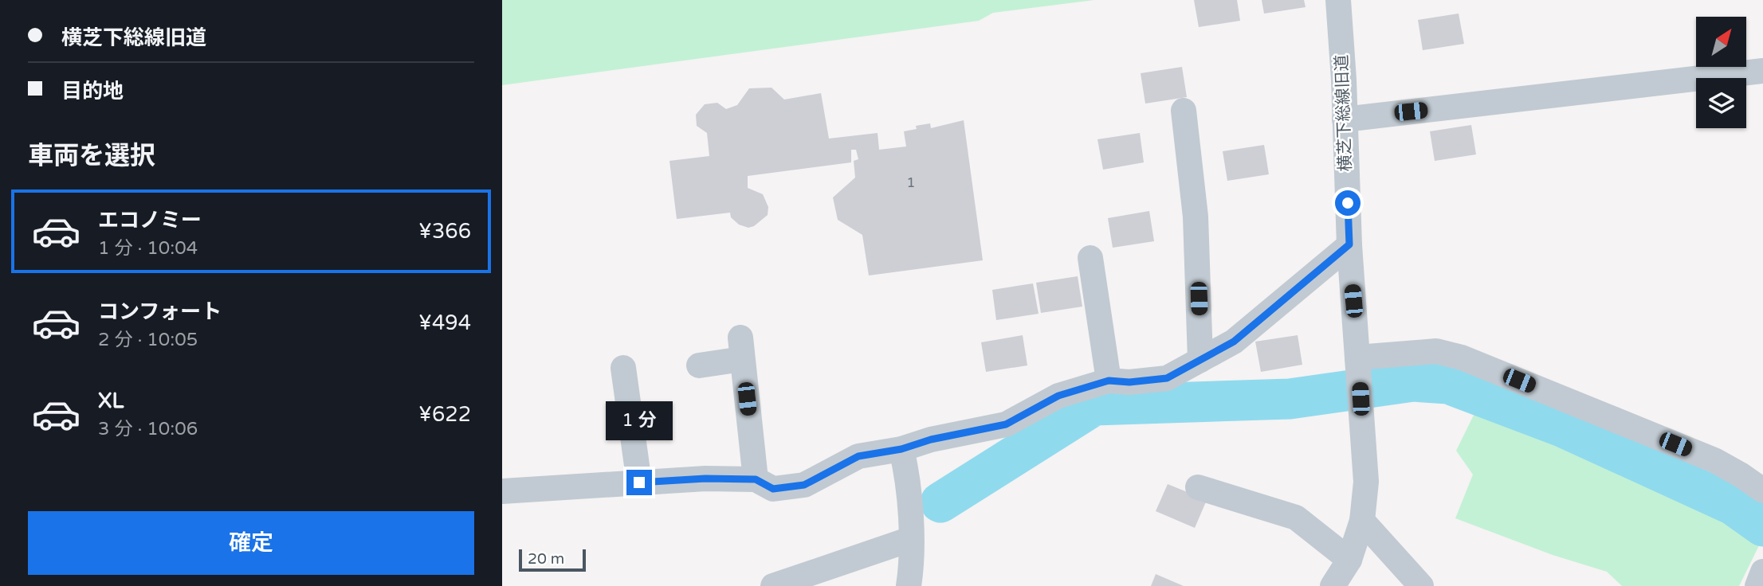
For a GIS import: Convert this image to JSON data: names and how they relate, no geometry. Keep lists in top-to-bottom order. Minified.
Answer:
{"streets":{"street":["横芝下総線旧道"]},"house_numbers":["1"],"scale_bar":"20 m","north":"top right","page":{"banner":["横芝下総線旧道","目的地"],"heading":"車両を選択","list":[{"name":"エコノミー","note":"1 分 · 10:04","value":"¥366"},{"name":"コンフォート","note":"2 分 · 10:05","value":"¥494"},{"name":"XL","note":"3 分 · 10:06","value":"¥622"}],"bubble":"1 分","buttons":"確定","scale":"20 m"}}
